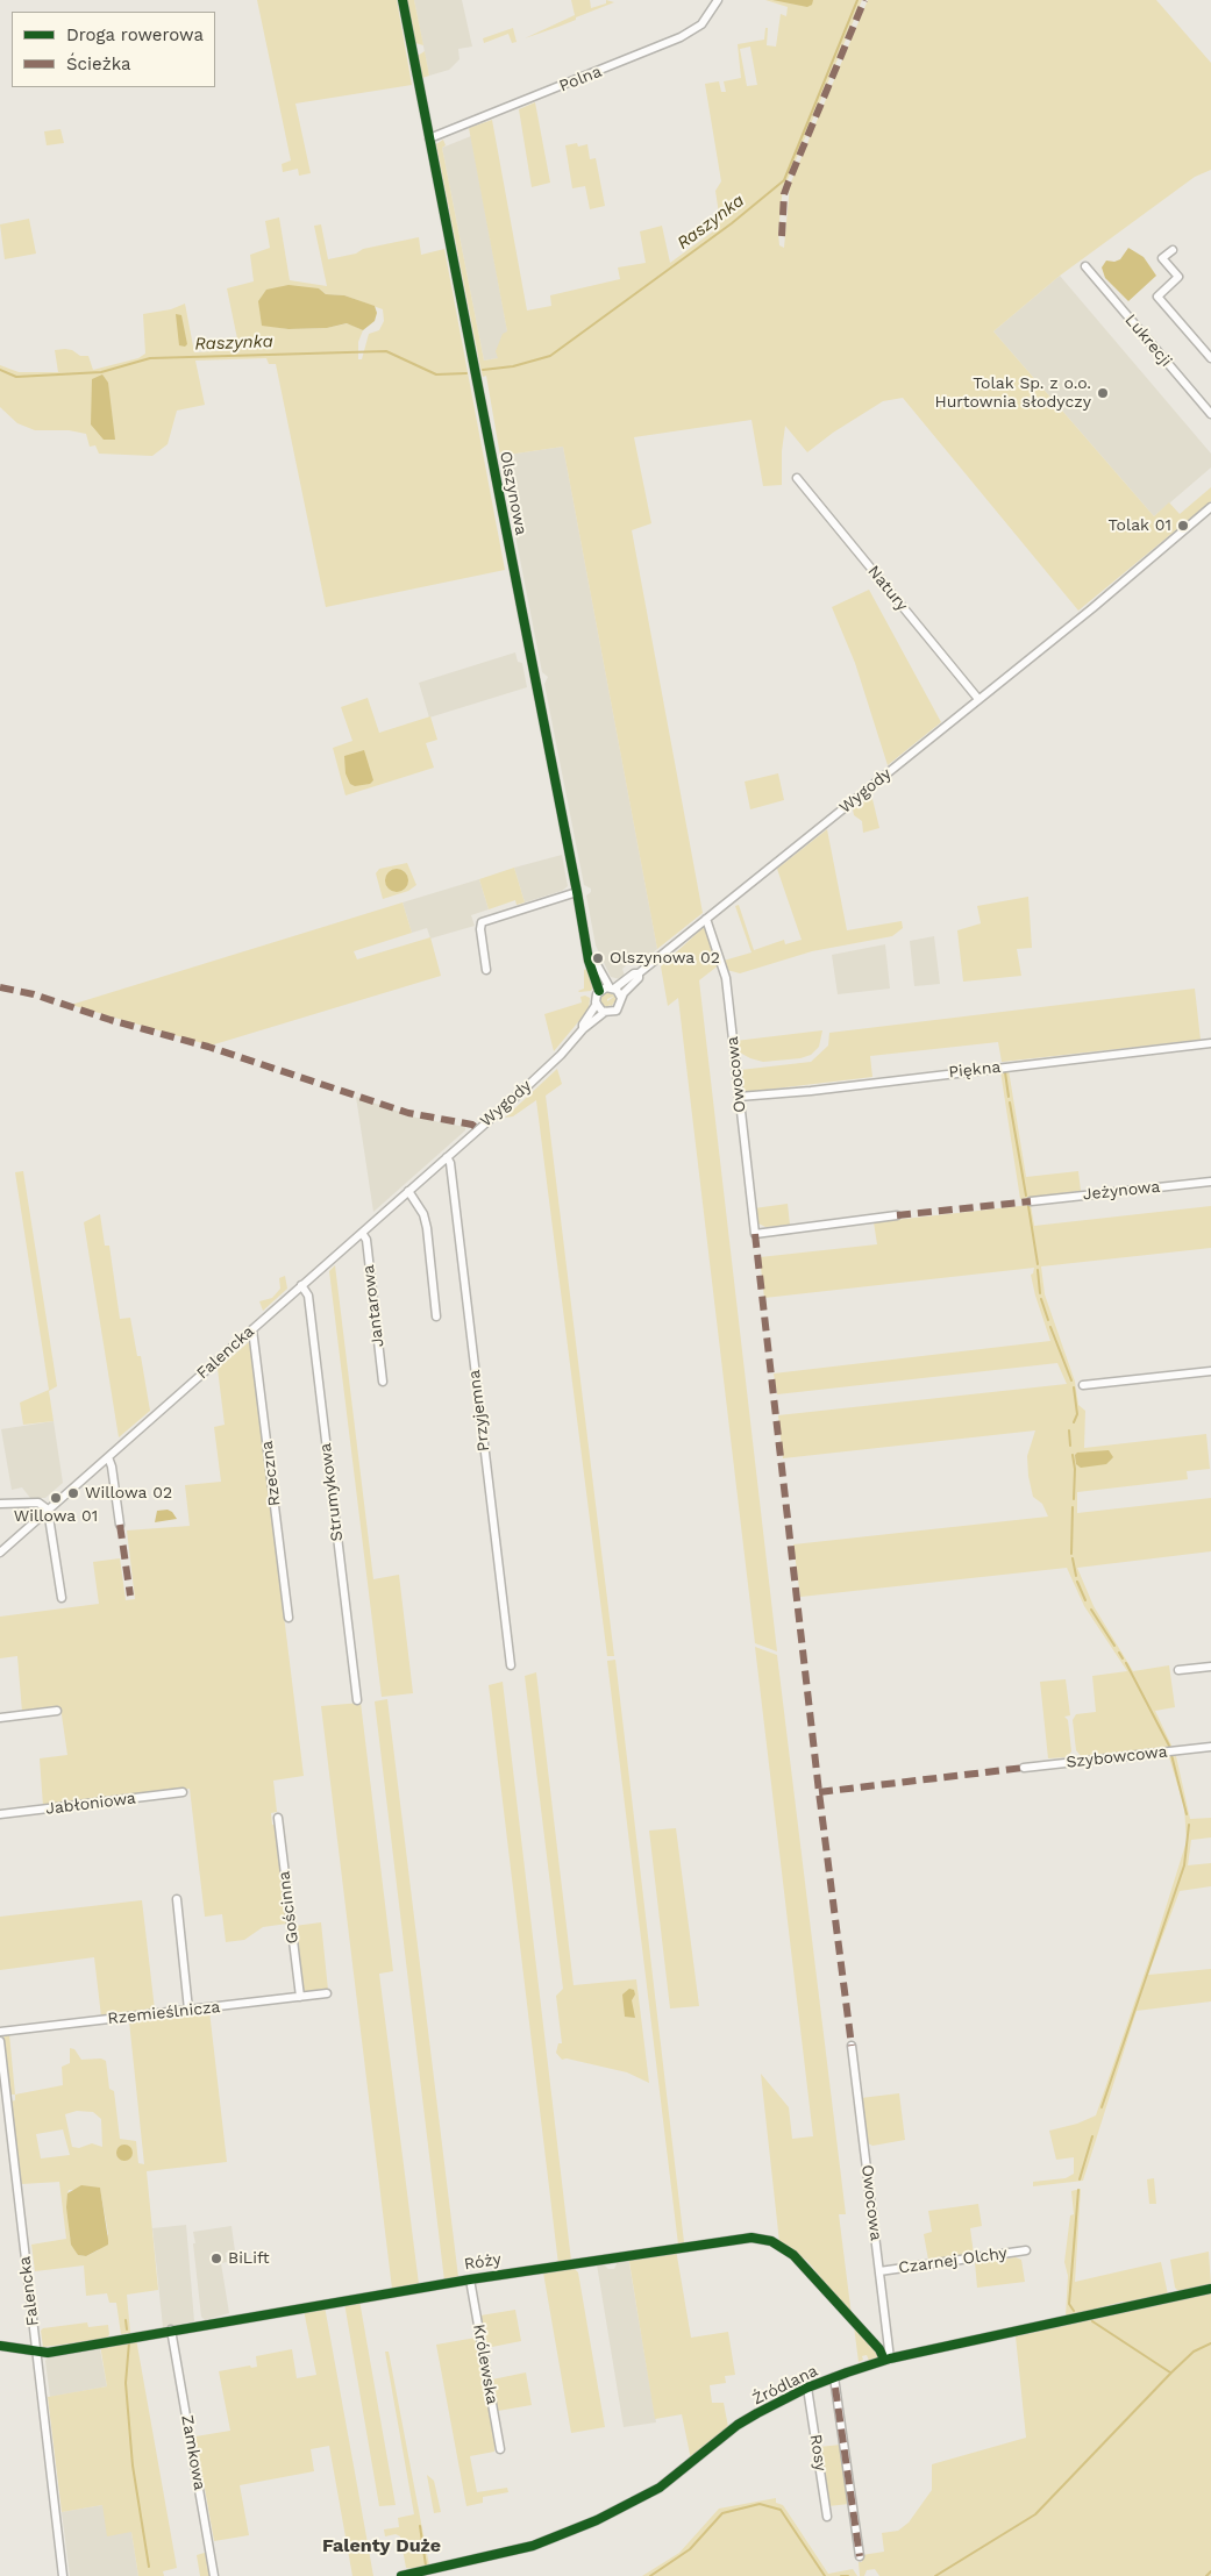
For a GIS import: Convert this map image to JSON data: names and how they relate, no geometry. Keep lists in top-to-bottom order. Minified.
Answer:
{"streets":{"street":["Polna","Lukrecji","Olszynowa","Natury","Wygody","Piękna","Owocowa","Jeżynowa","Jantarowa","Falencka","Przyjemna","Rzeczna","Strumykowa","Szybowcowa","Jabłoniowa","Gościnna","Rzemieślnicza","Czarnej Olchy","Róży","Królewska","Źródlana","Zamkowa","Rosy"]},"crossings":[["Polna","Olszynowa"],["Olszynowa","Wygody"],["Natury","Wygody"],["Wygody","Owocowa"],["Wygody","Falencka"],["Wygody","Przyjemna"],["Piękna","Owocowa"],["Owocowa","Czarnej Olchy"],["Owocowa","Róży"],["Owocowa","Źródlana"],["Jantarowa","Falencka"],["Falencka","Przyjemna"],["Falencka","Rzeczna"],["Falencka","Strumykowa"],["Falencka","Róży"],["Gościnna","Rzemieślnicza"],["Róży","Królewska"],["Róży","Źródlana"],["Róży","Zamkowa"],["Źródlana","Rosy"]],"districts":["Falenty Duże"],"water":["Raszynka"],"places":["Tolak Sp. z o.o. Hurtownia słodyczy","Tolak 01","Olszynowa 02","Willowa 02","Willowa 01","BiLift"],"legend":["Droga rowerowa","Ścieżka"]}
